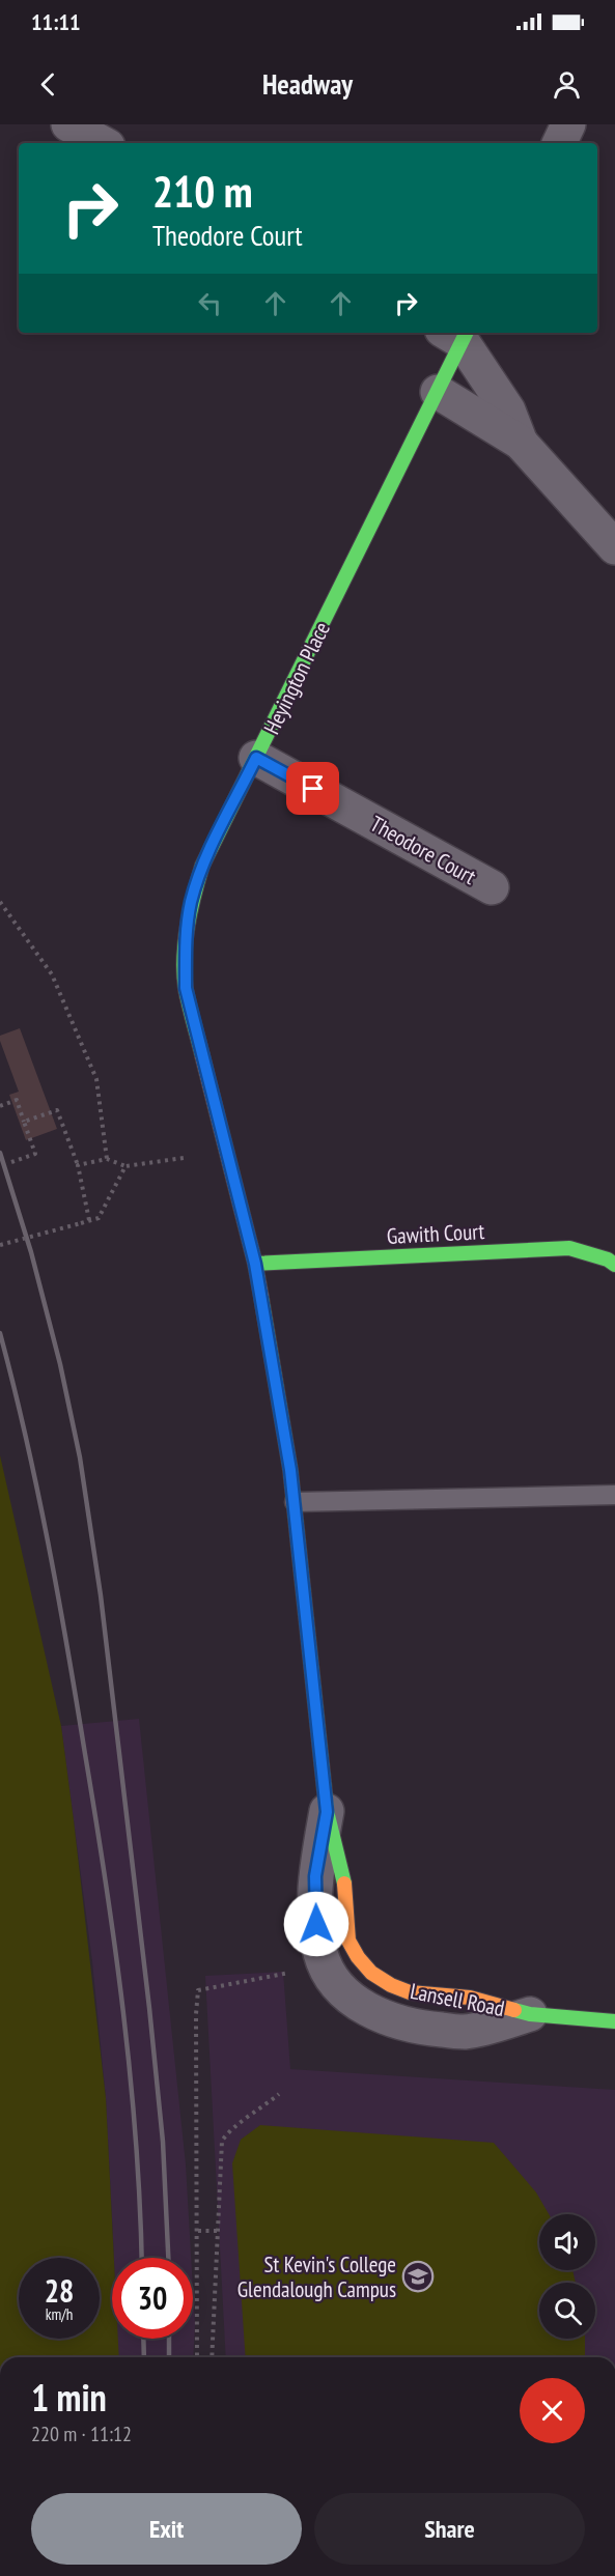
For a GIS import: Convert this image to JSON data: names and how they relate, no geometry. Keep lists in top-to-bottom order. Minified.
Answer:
{"streets":{"street":["Heyington Place","Theodore Court","Gawith Court","Lansell Road"]},"crossings":[["Heyington Place","Theodore Court"],["Heyington Place","Gawith Court"],["Heyington Place","Lansell Road"]],"places":{"school or university":["St Kevin's College Glendalough Campus"]},"page":{"status":"11:11","header":"Headway","turn":["210 m","Theodore Court"],"speed":"28 km/h","limit":"30","heading":["1 min","220 m · 11:12"],"buttons":["Exit","Share"]}}
